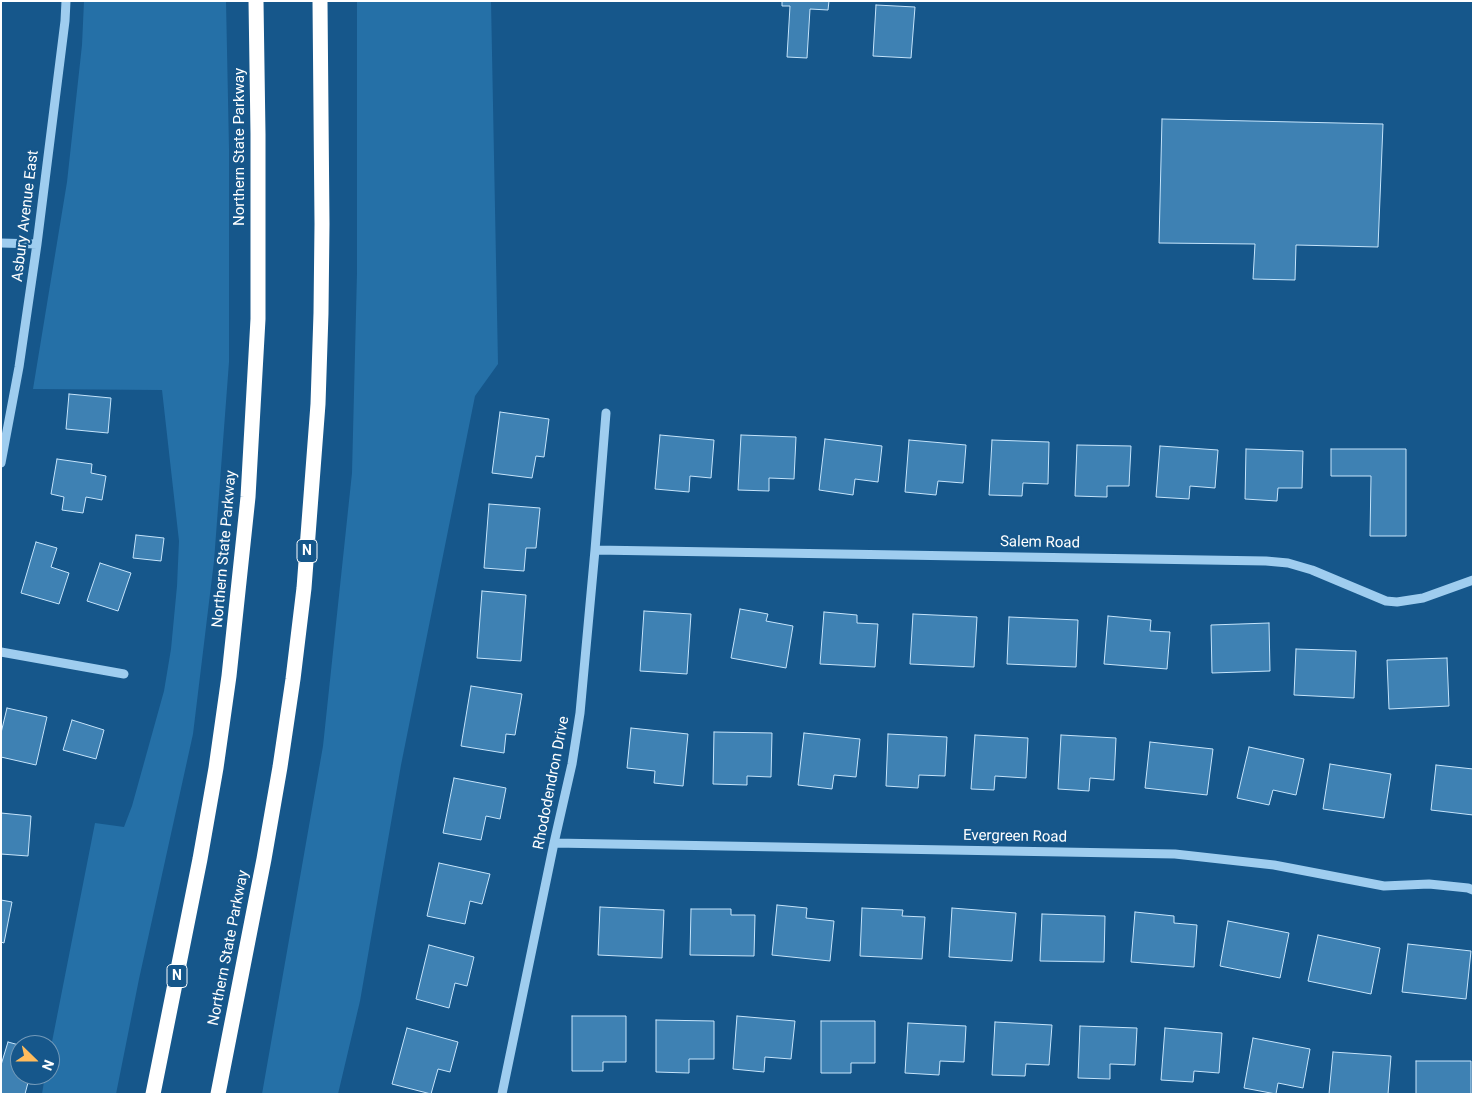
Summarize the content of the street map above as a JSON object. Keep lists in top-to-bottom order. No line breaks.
{"streets":{"highway":["Northern State Parkway","N"],"street":["Asbury Avenue East","Salem Road","Rhododendron Drive","Evergreen Road"]},"crossings":[["Salem Road","Rhododendron Drive"],["Rhododendron Drive","Evergreen Road"]],"north":"right"}
